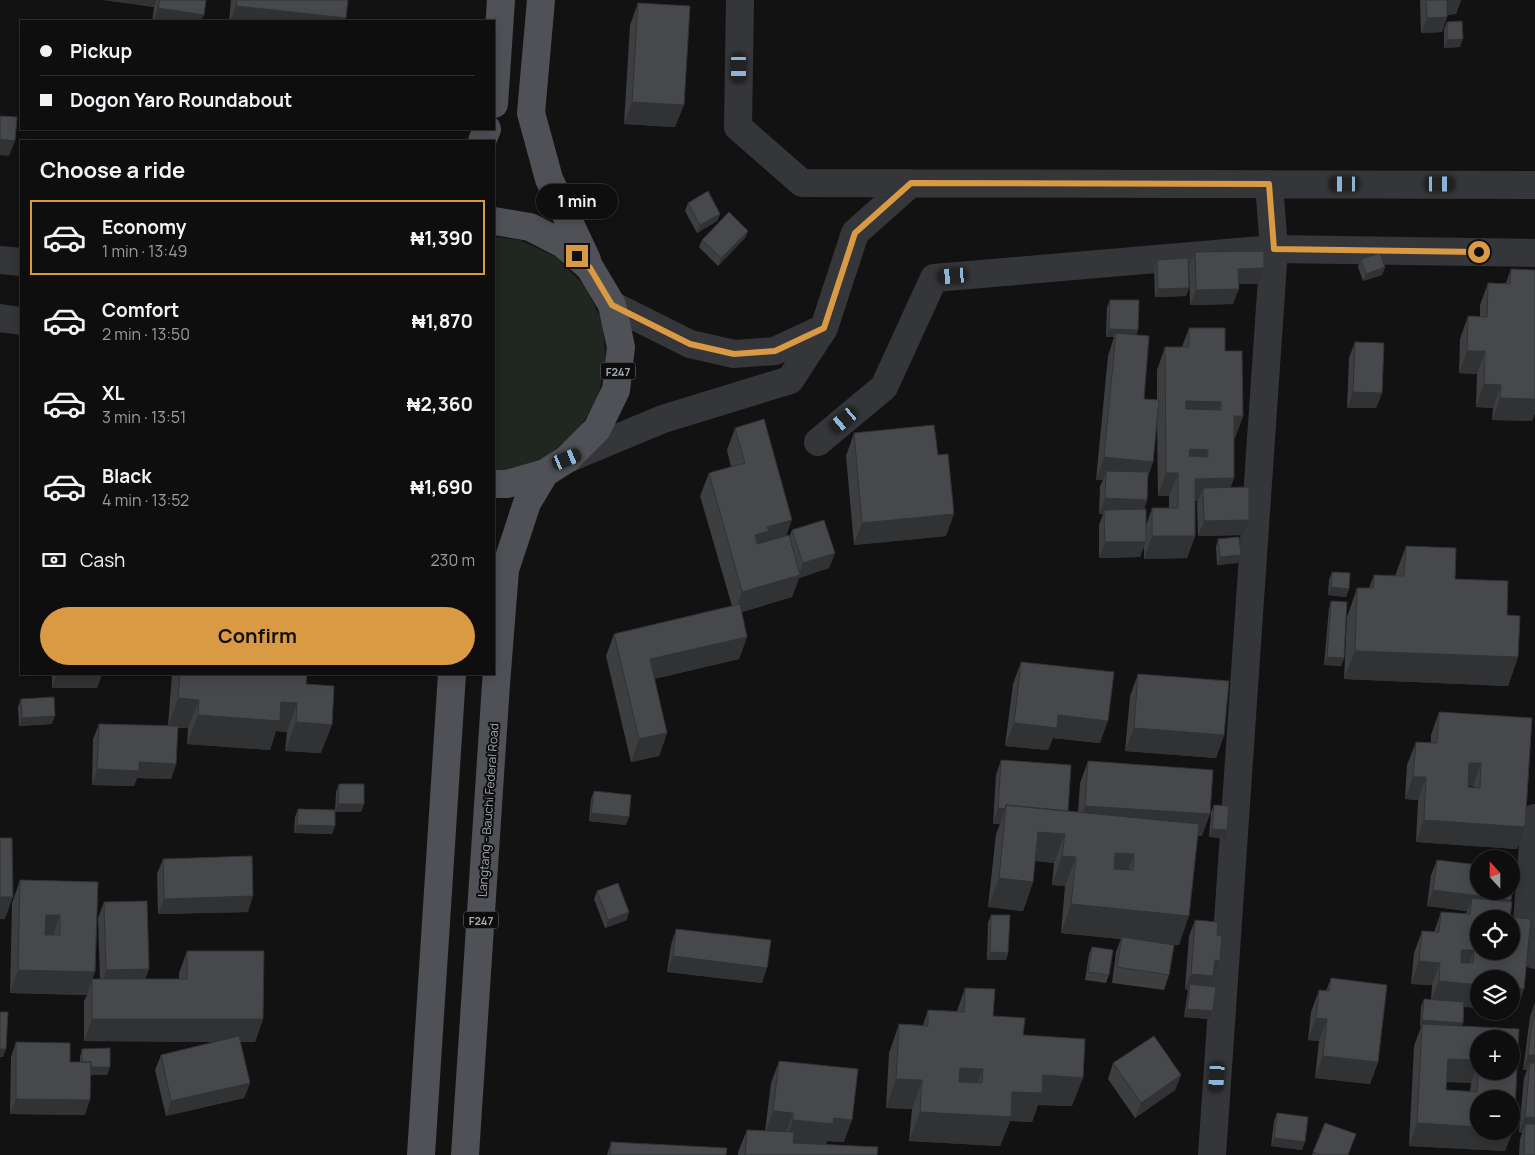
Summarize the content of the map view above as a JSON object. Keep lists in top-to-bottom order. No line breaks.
{"streets":{"main road":["F247","Langtang - Bauchi Federal Road"]},"crossings":[["F247","Langtang - Bauchi Federal Road"]],"north":"top","page":{"banner":["Pickup","Dogon Yaro Roundabout"],"heading":"Choose a ride","bubble":"1 min","list":[{"name":"Economy","note":"1 min · 13:49","value":"₦1,390"},{"name":"Comfort","note":"2 min · 13:50","value":"₦1,870"},{"name":"XL","note":"3 min · 13:51","value":"₦2,360"},{"name":"Black","note":"4 min · 13:52","value":"₦1,690"}],"pay":["Cash","230 m"],"buttons":"Confirm","map_buttons":["+","−"]}}
